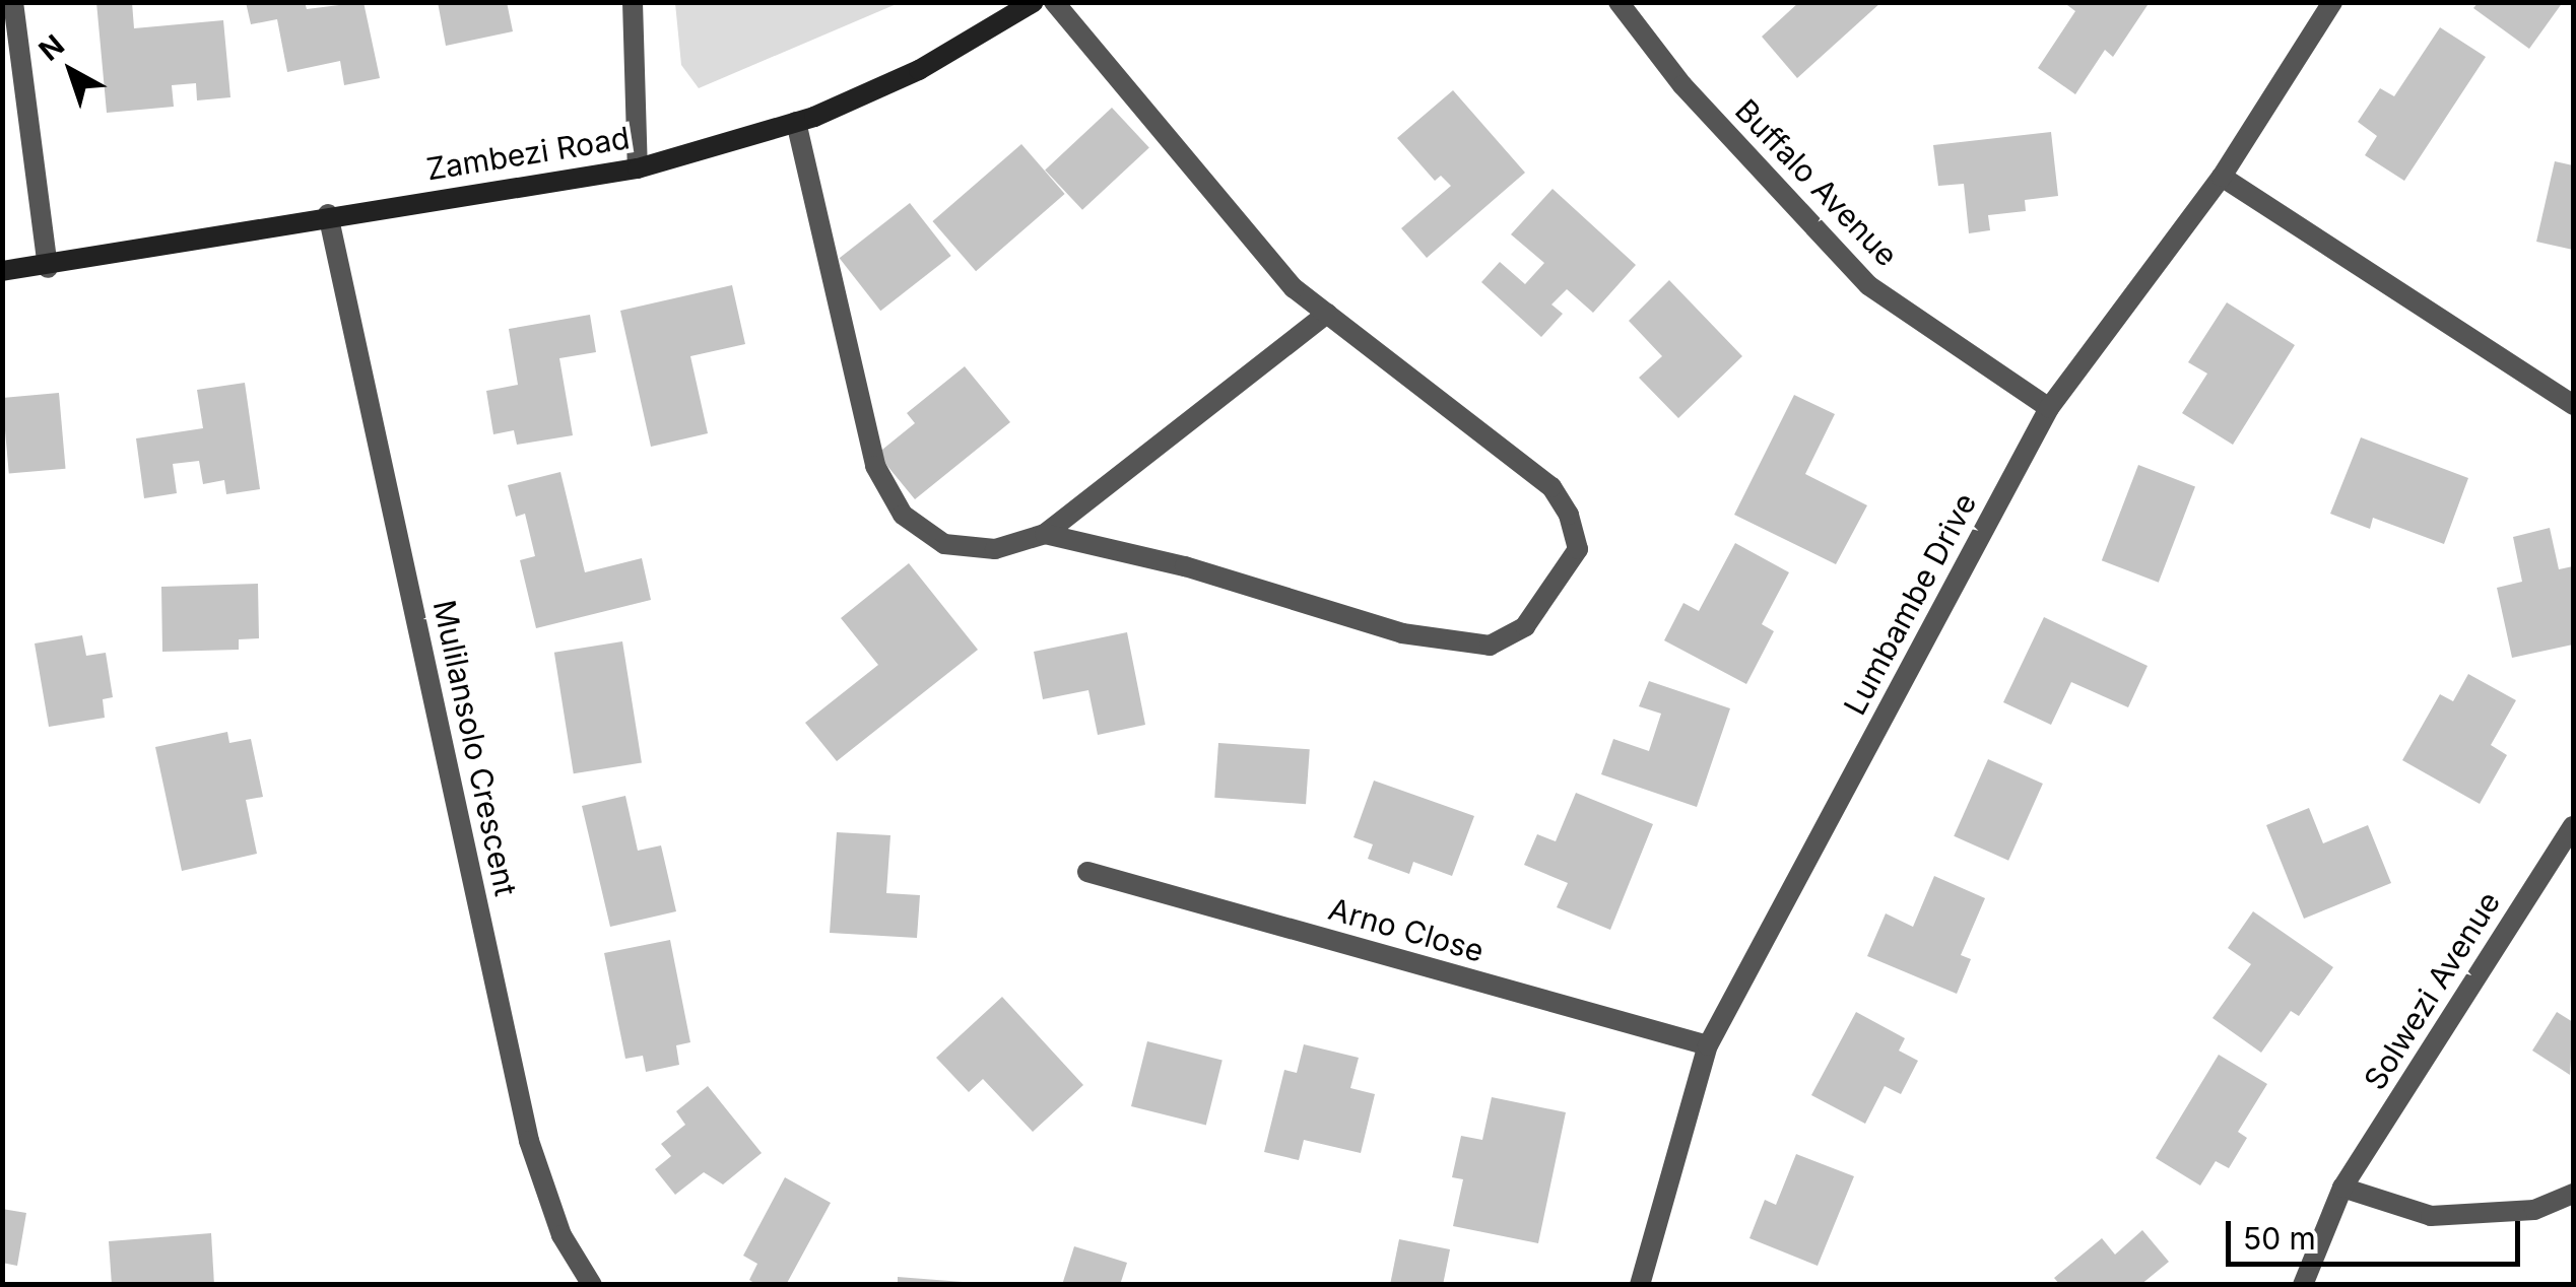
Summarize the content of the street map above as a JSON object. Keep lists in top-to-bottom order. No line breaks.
{"streets":{"main road":["Zambezi Road"],"street":["Buffalo Avenue","Lumbambe Drive","Mulilansolo Crescent","Arno Close","Solwezi Avenue"]},"crossings":[["Zambezi Road","Mulilansolo Crescent"],["Buffalo Avenue","Lumbambe Drive"],["Lumbambe Drive","Arno Close"]],"scale_bar":"50 m","north":"top left"}
